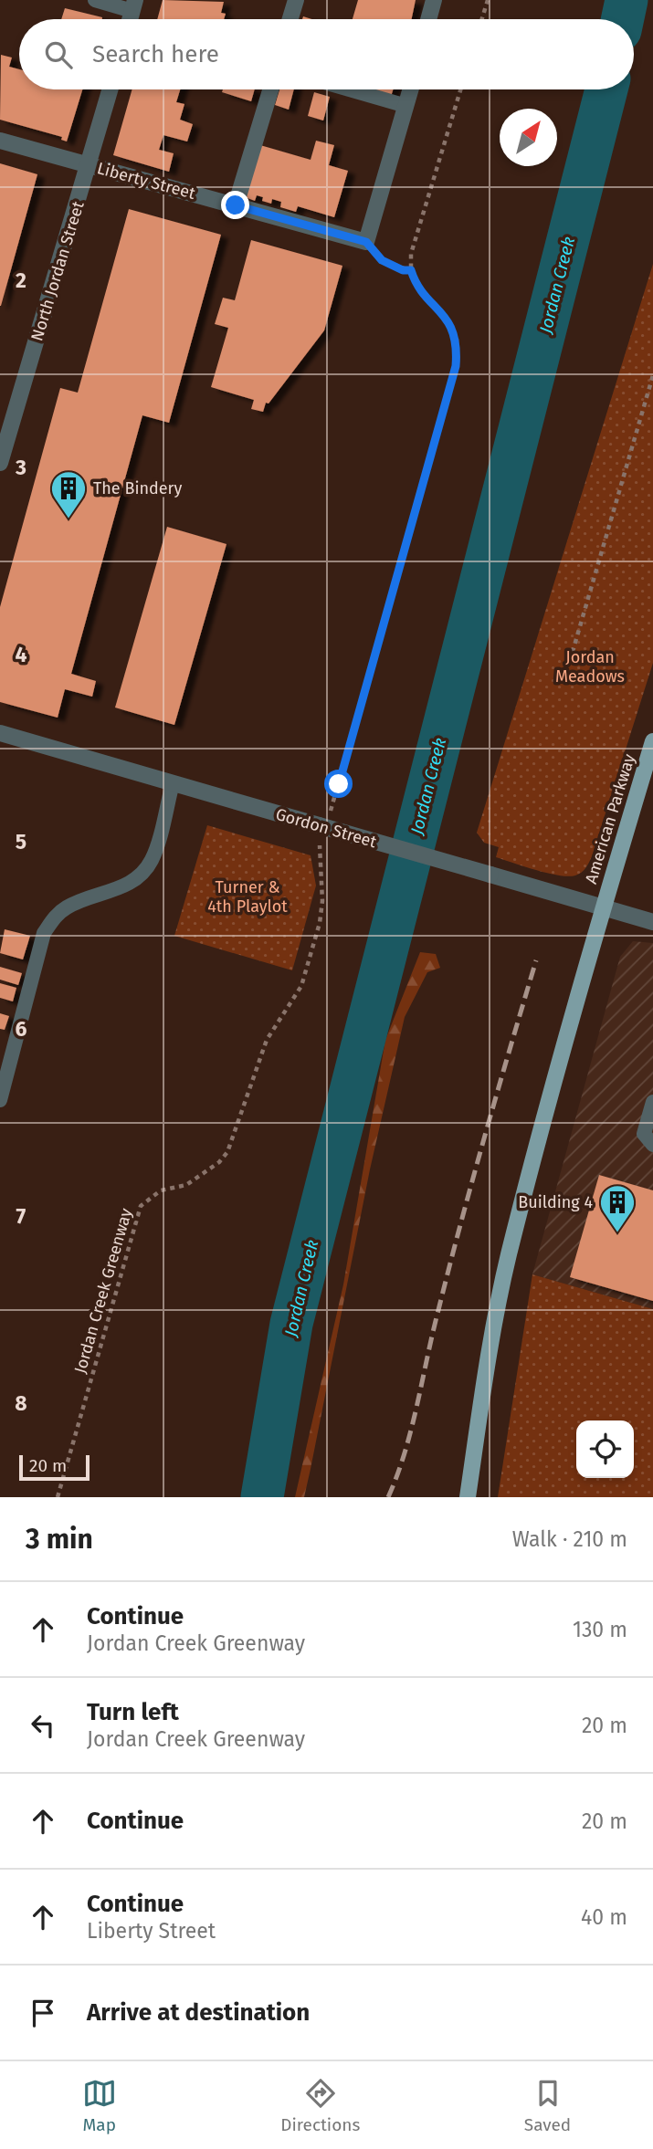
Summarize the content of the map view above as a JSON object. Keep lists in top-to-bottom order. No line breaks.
{"streets":{"main road":["American Parkway"],"street":["Liberty Street","North Jordan Street","Gordon Street"],"path":["Jordan Creek Greenway"]},"crossings":[["Liberty Street","North Jordan Street"],["American Parkway","Gordon Street"]],"water":["Jordan Creek"],"parks":["Jordan Meadows","Turner & 4th Playlot"],"places":{"building":["The Bindery","Building 4"]},"scale_bar":"20 m","north":"top right","page":{"search":"Search here","scale":"20 m","heading":["3 min","Walk · 210 m"],"list":[["Continue","Jordan Creek Greenway","130 m"],["Turn left","Jordan Creek Greenway","20 m"],["Continue","20 m"],["Continue","Liberty Street","40 m"],"Arrive at destination"],"nav":["Map","Directions","Saved"]},"grid":{"rows":["2","3","4","5","6","7","8"]}}
